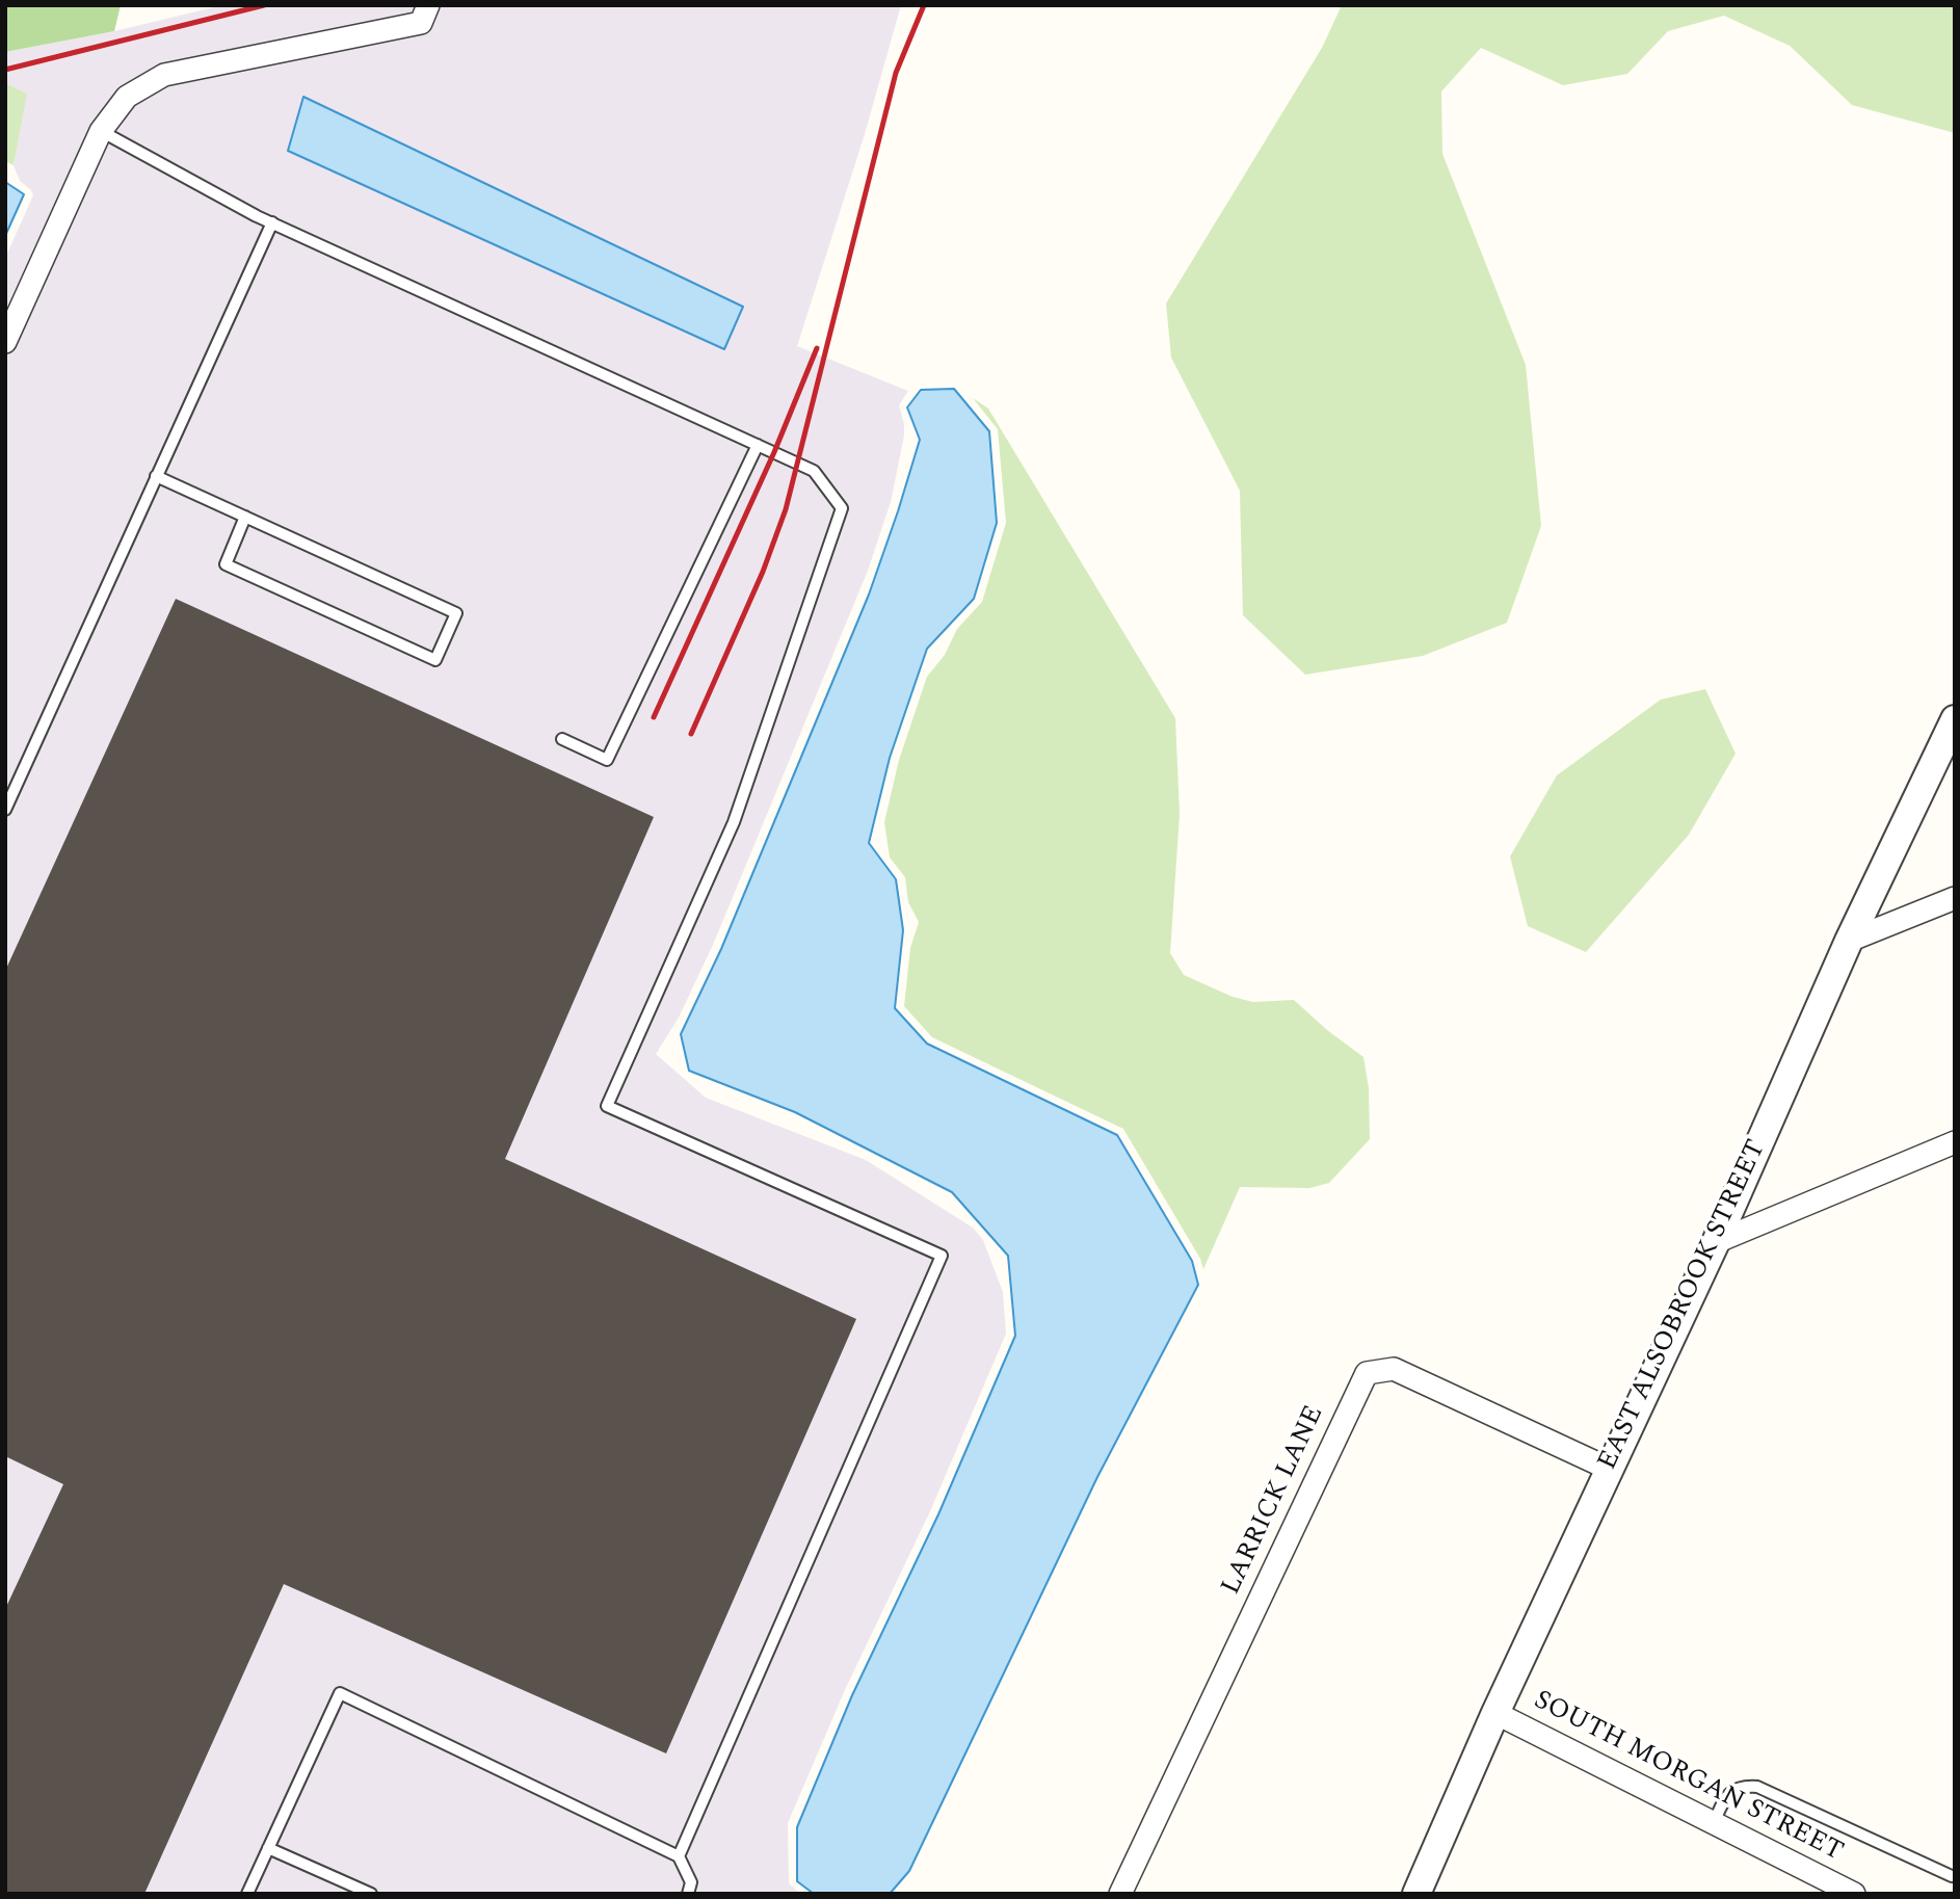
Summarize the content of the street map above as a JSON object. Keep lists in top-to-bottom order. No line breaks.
{"streets":{"street":["EAST ALSOBROOK STREET","LARRICK LANE","SOUTH MORGAN STREET"]},"crossings":[["EAST ALSOBROOK STREET","LARRICK LANE"],["EAST ALSOBROOK STREET","SOUTH MORGAN STREET"]]}
